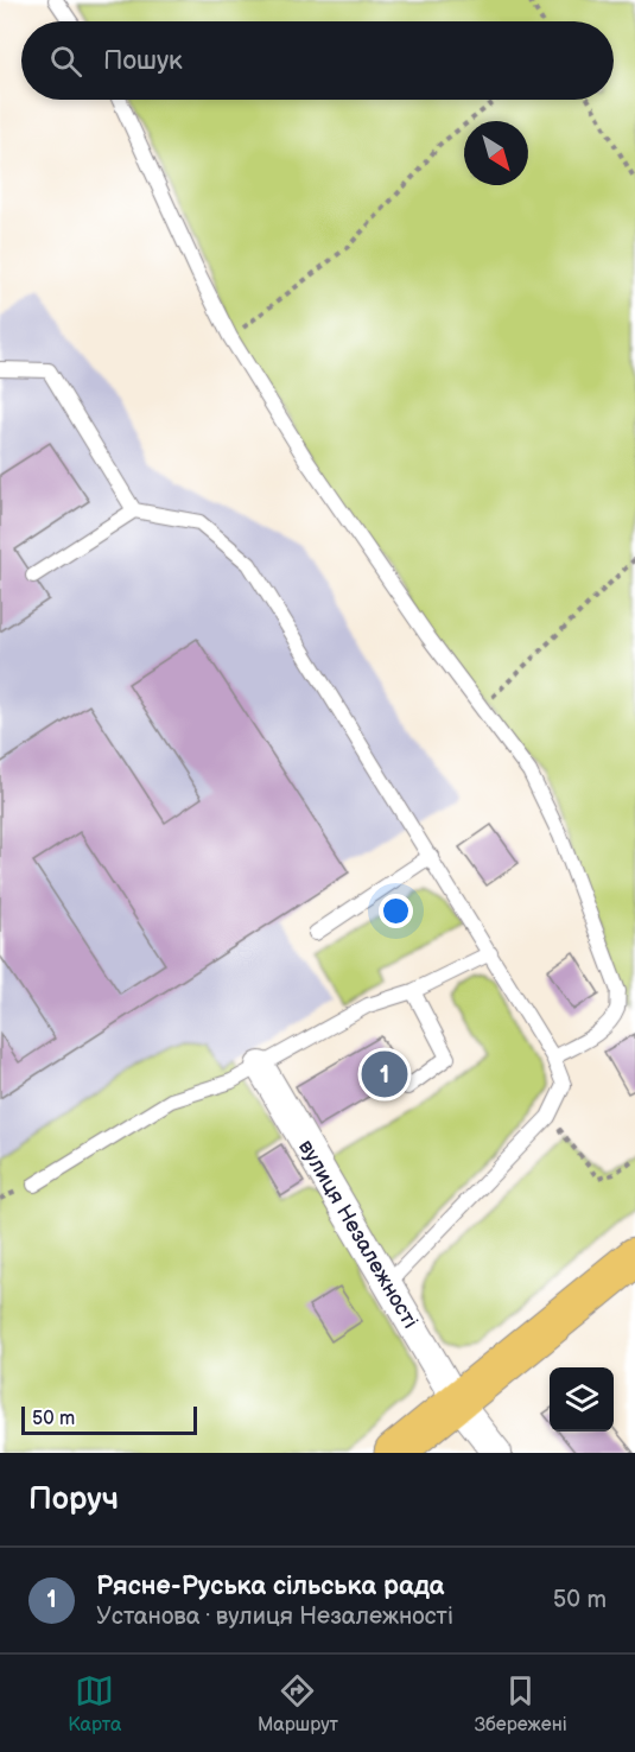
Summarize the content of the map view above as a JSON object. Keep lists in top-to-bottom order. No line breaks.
{"streets":{"street":["вулиця Незалежності"]},"scale_bar":"50 m","north":"bottom right","page":{"search":"Пошук","pins":"1","scale":"50 m","heading":"Поруч","list":[{"mark":"1","name":"Рясне-Руська сільська рада","note":"Установа · вулиця Незалежності","value":"50 m"}],"nav":["Карта","Маршрут","Збережені"]}}
